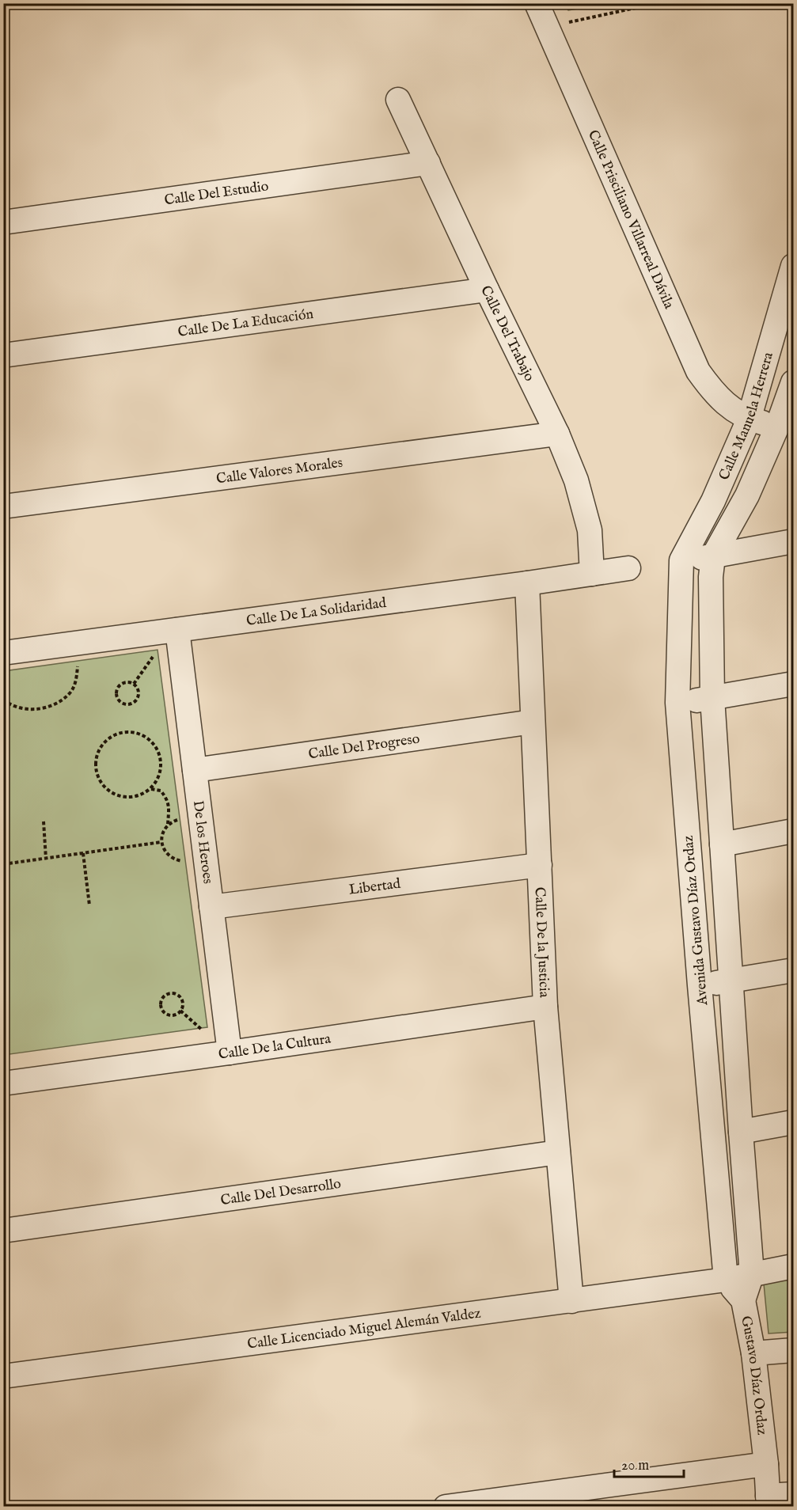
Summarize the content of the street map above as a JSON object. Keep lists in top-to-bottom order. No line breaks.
{"streets":{"street":["Calle Del Estudio","Calle Prisciliano Villarreal Dávila","Calle De La Educación","Calle Del Trabajo","Calle Manuela Herrera","Calle Valores Morales","Calle De La Solidaridad","Calle Del Progreso","De los Heroes","Libertad","Avenida Gustavo Díaz Ordaz","Calle De la Justicia","Calle De la Cultura","Calle Del Desarrollo","Calle Licenciado Miguel Alemán Valdez","Gustavo Díaz Ordaz"]},"crossings":[["Calle Del Estudio","Calle Del Trabajo"],["Calle Prisciliano Villarreal Dávila","Calle Manuela Herrera"],["Calle De La Educación","Calle Del Trabajo"],["Calle Del Trabajo","Calle Valores Morales"],["Calle Del Trabajo","Calle De La Solidaridad"],["Calle Manuela Herrera","Avenida Gustavo Díaz Ordaz"],["Calle De La Solidaridad","De los Heroes"],["Calle De La Solidaridad","Calle De la Justicia"],["Calle Del Progreso","De los Heroes"],["Calle Del Progreso","Calle De la Justicia"],["De los Heroes","Libertad"],["De los Heroes","Calle De la Cultura"],["Libertad","Calle De la Justicia"],["Avenida Gustavo Díaz Ordaz","Calle Licenciado Miguel Alemán Valdez"],["Avenida Gustavo Díaz Ordaz","Gustavo Díaz Ordaz"],["Calle De la Justicia","Calle De la Cultura"],["Calle De la Justicia","Calle Del Desarrollo"],["Calle De la Justicia","Calle Licenciado Miguel Alemán Valdez"],["Calle Licenciado Miguel Alemán Valdez","Gustavo Díaz Ordaz"]],"scale_bar":"20 m"}
